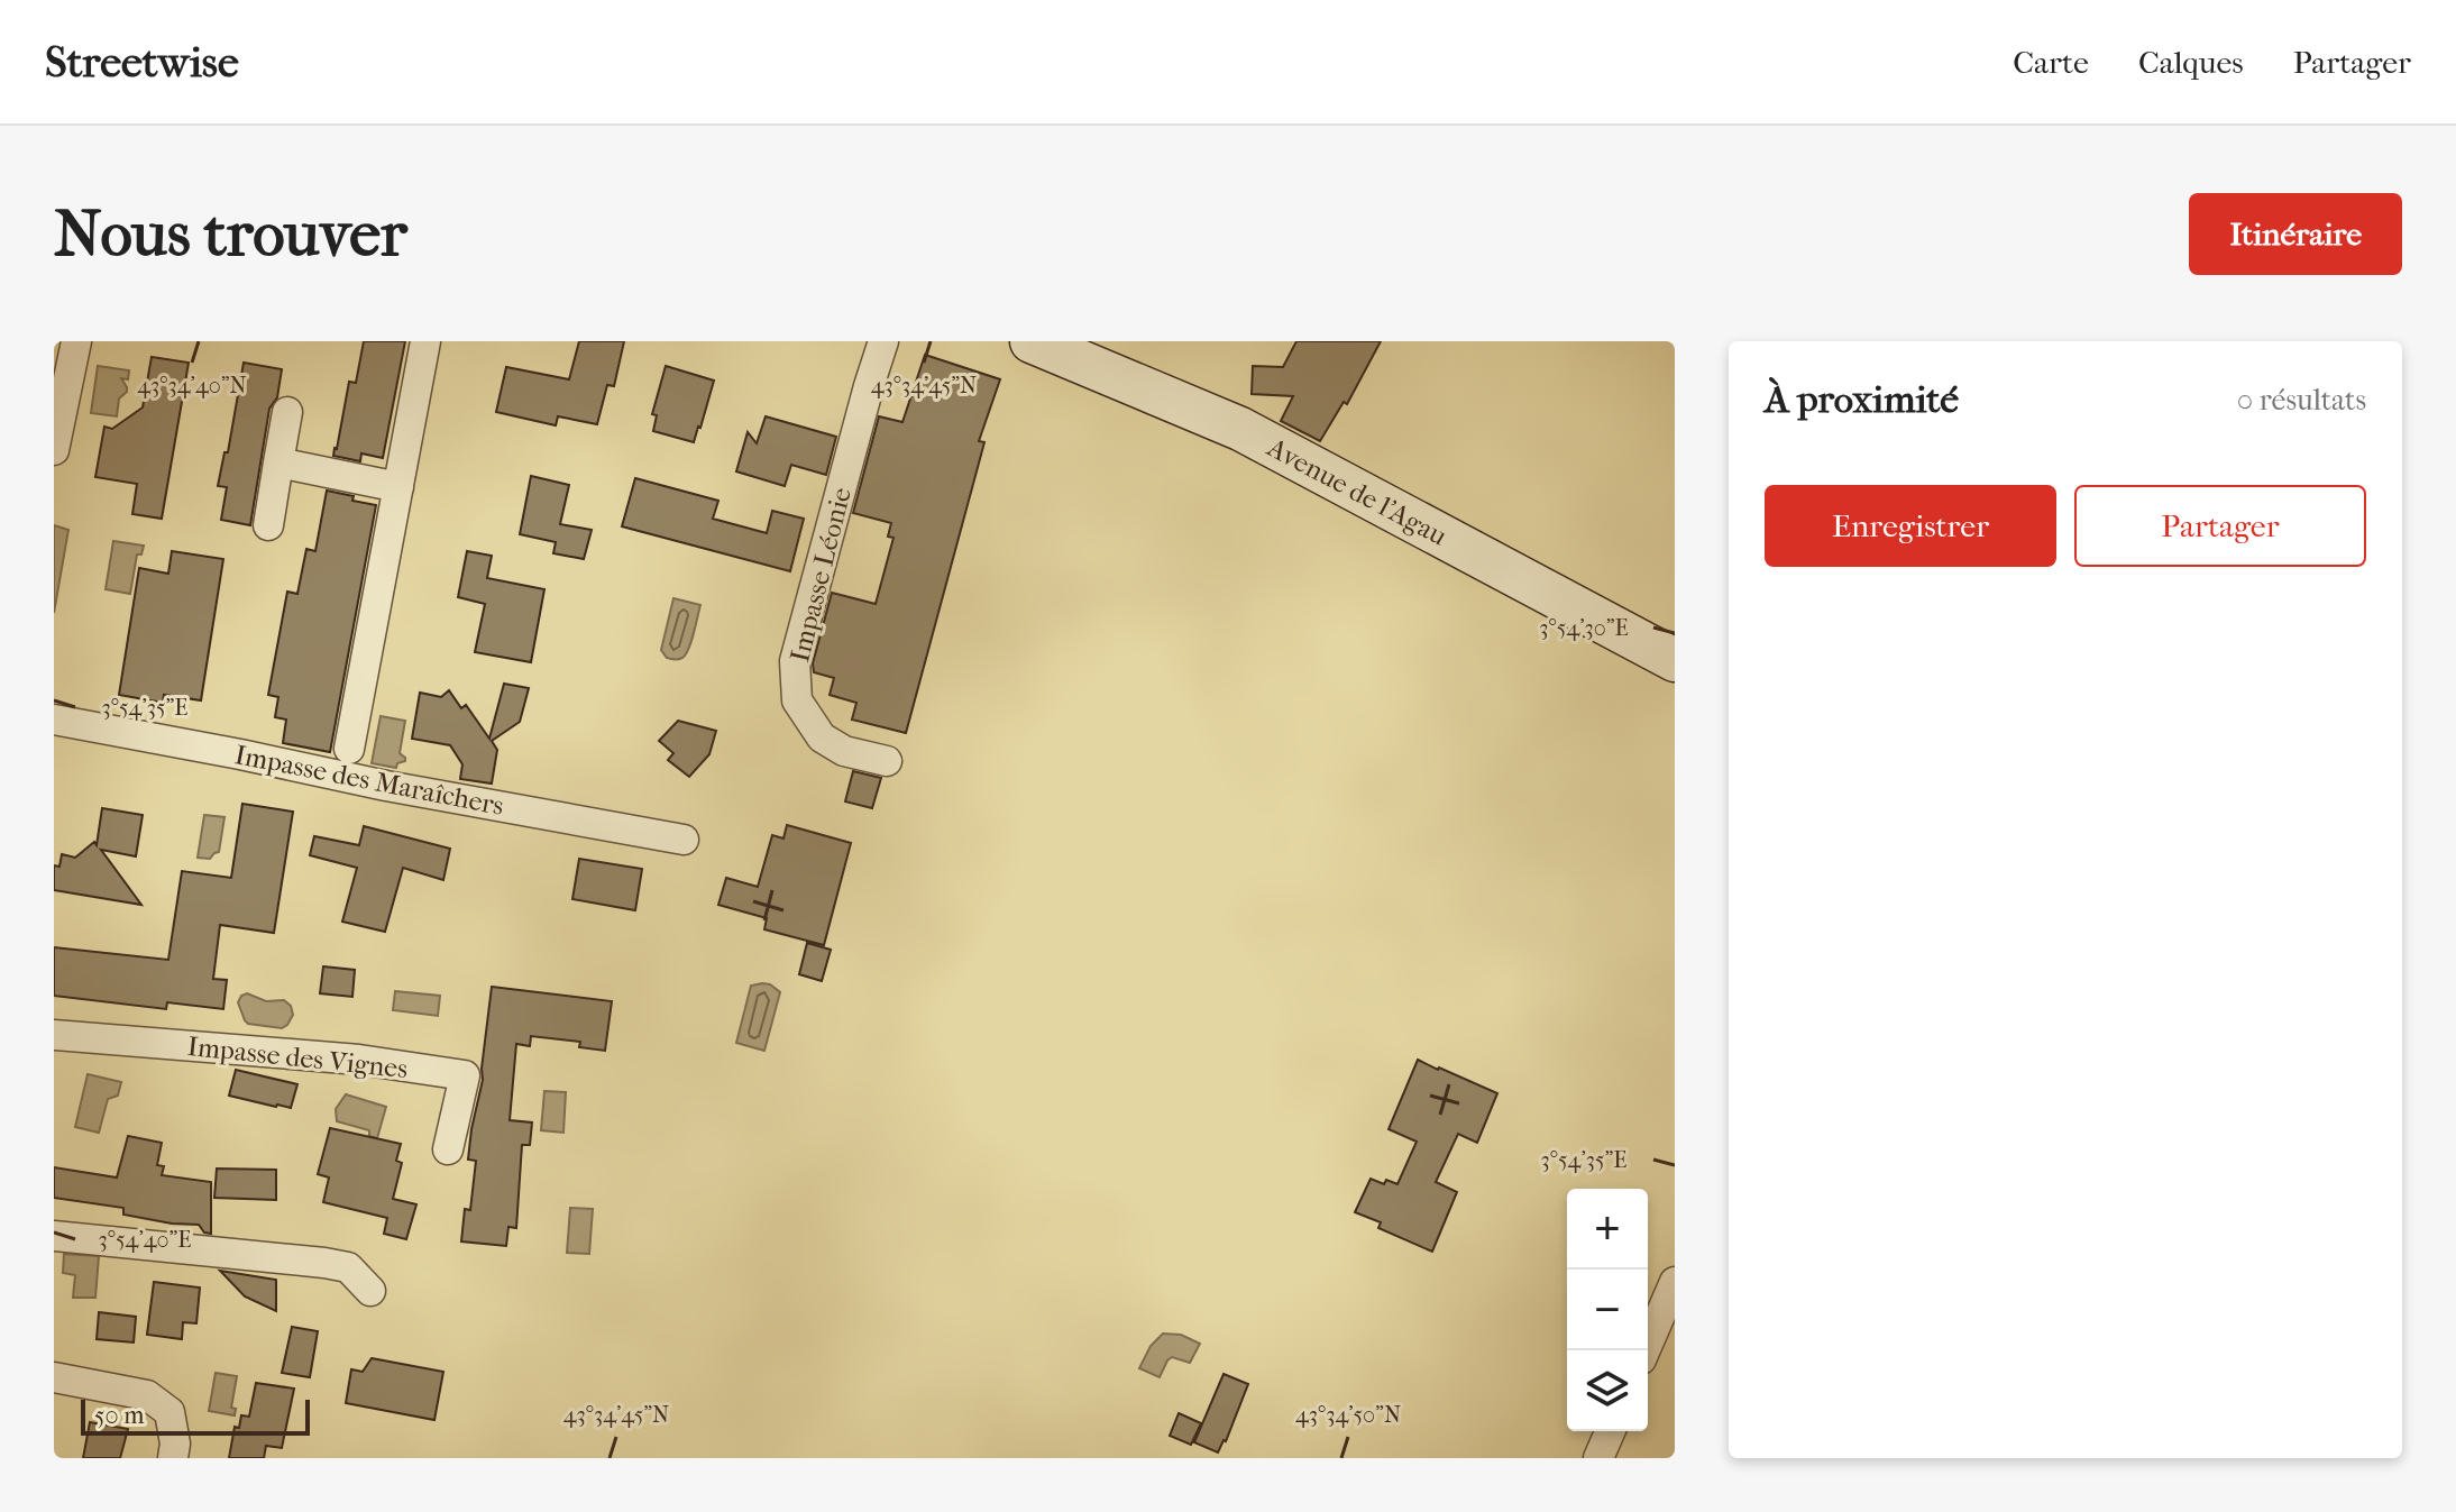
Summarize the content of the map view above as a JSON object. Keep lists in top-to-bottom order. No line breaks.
{"streets":{"street":["Avenue de l'Agau","Impasse Léonie","Impasse des Maraîchers","Impasse des Vignes"]},"scale_bar":"50 m","page":{"header":"Streetwise","nav":["Carte","Calques","Partager"],"buttons":["Itinéraire",["Enregistrer","Partager"]],"title":"Nous trouver","heading":["À proximité","0 résultats"],"map_buttons":["+","−"],"scale":"50 m"},"coordinates":["43°34'40\"N","43°34'45\"N","3°54'30\"E","3°54'35\"E","3°54'40\"E","43°34'50\"N"]}
